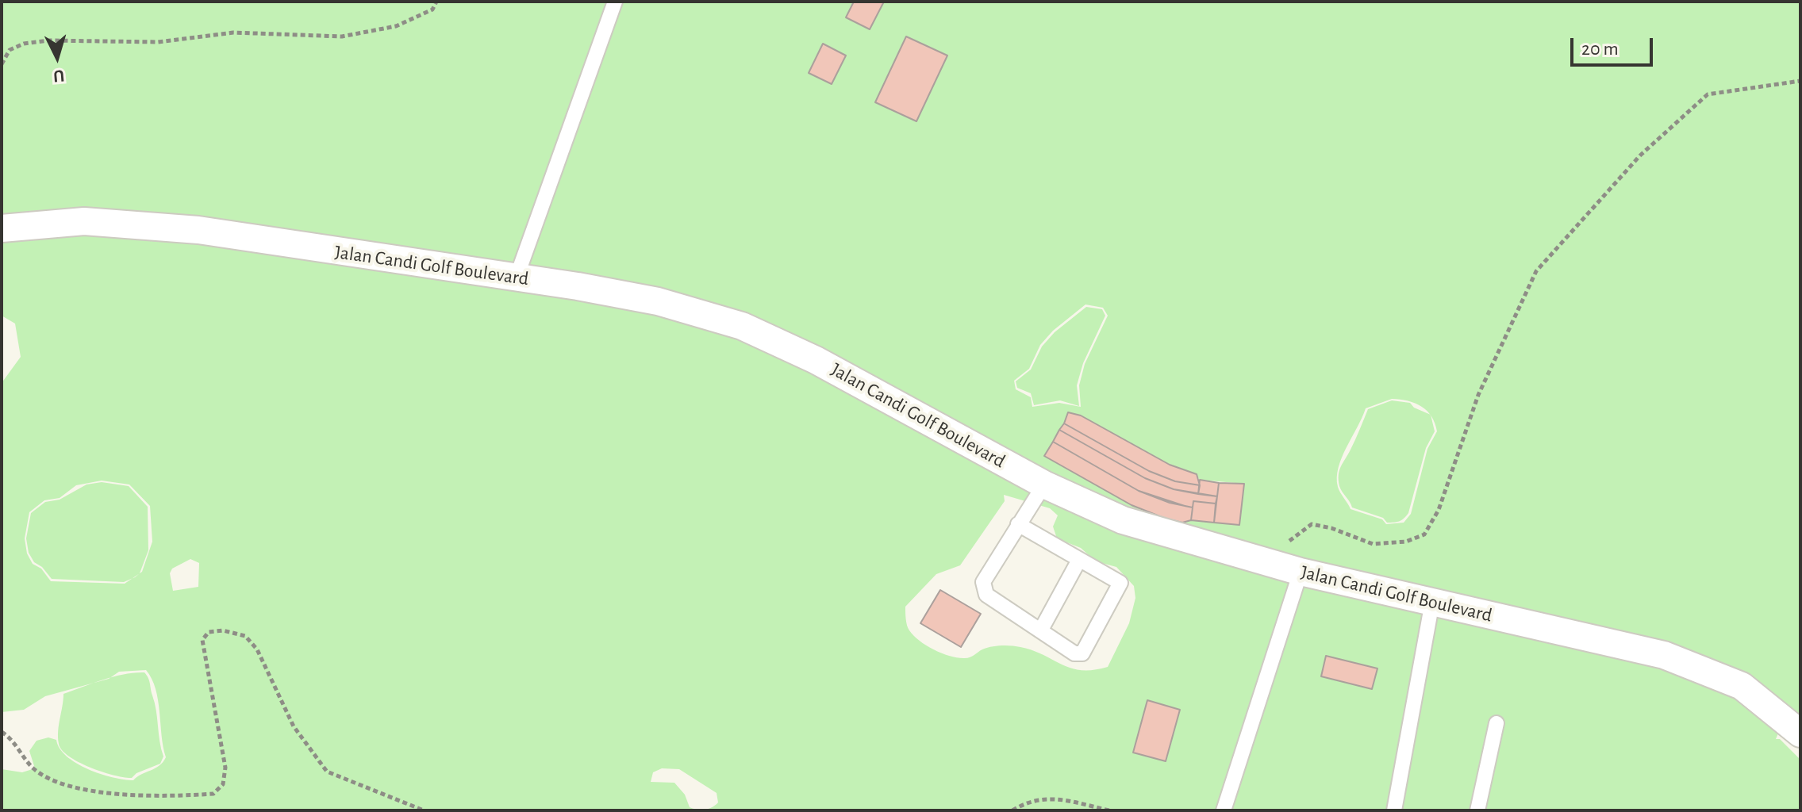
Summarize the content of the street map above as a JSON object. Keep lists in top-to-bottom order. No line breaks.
{"streets":{"street":["Jalan Candi Golf Boulevard"]},"scale_bar":"20 m","north":"bottom"}
